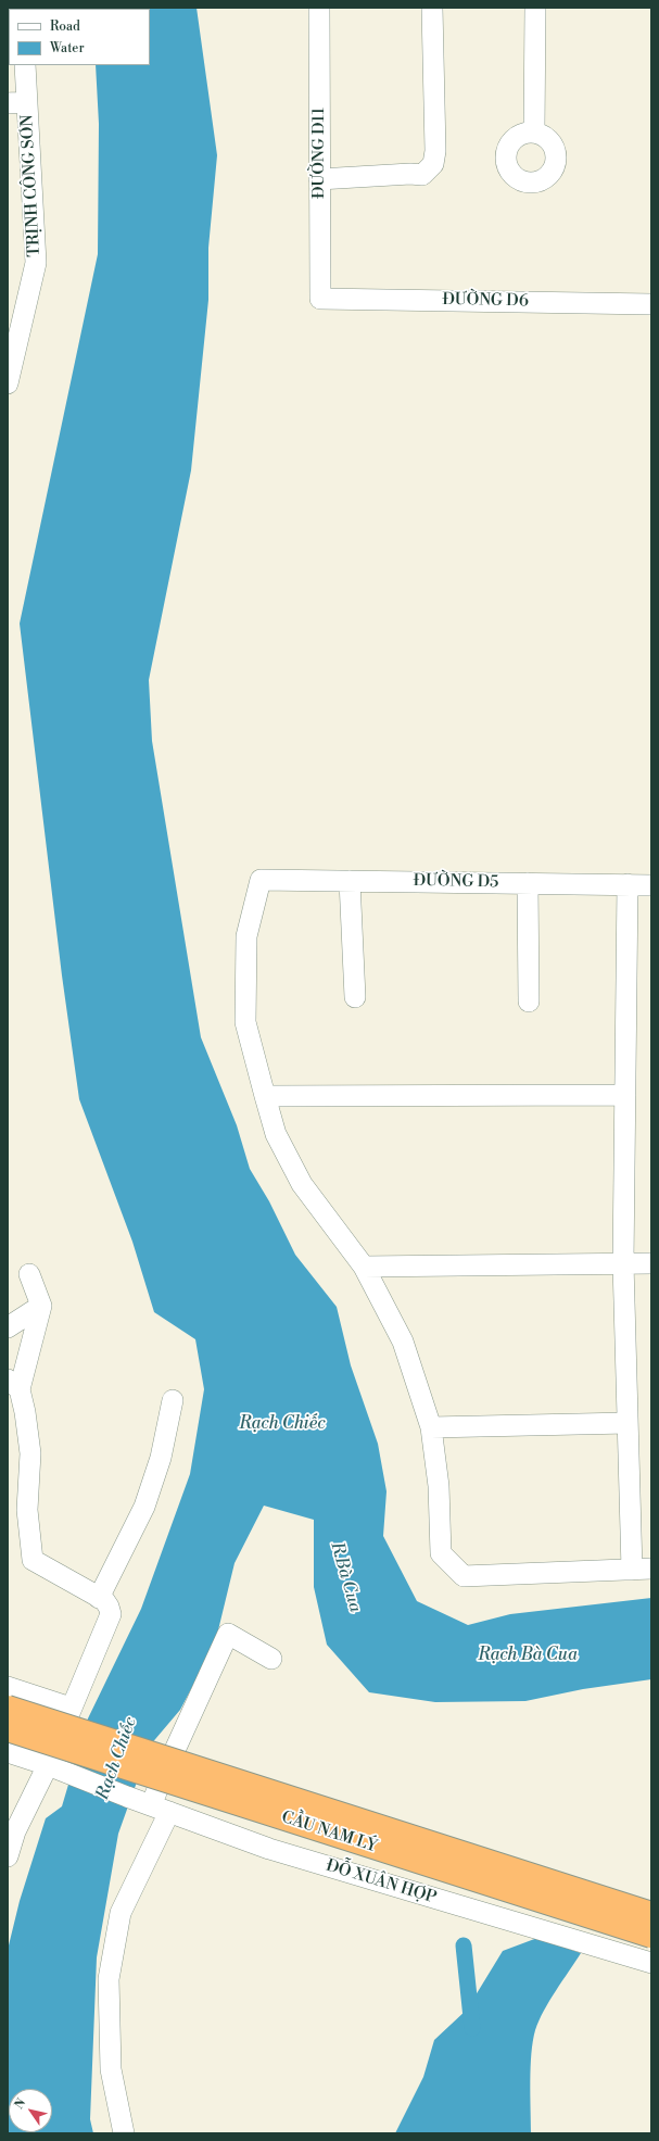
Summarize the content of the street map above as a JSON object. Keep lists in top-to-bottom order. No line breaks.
{"streets":{"main road":["CẦU NAM LÝ"],"street":["ĐƯỜNG D11","TRỊNH CÔNG SƠN","ĐƯỜNG D6","ĐƯỜNG D5","ĐỖ XUÂN HỢP"]},"crossings":[["ĐƯỜNG D11","ĐƯỜNG D6"]],"water":["Rạch Chiếc","R.Bà Cua","Rạch Bà Cua"],"legend":["Road","Water"],"north":"top left"}
